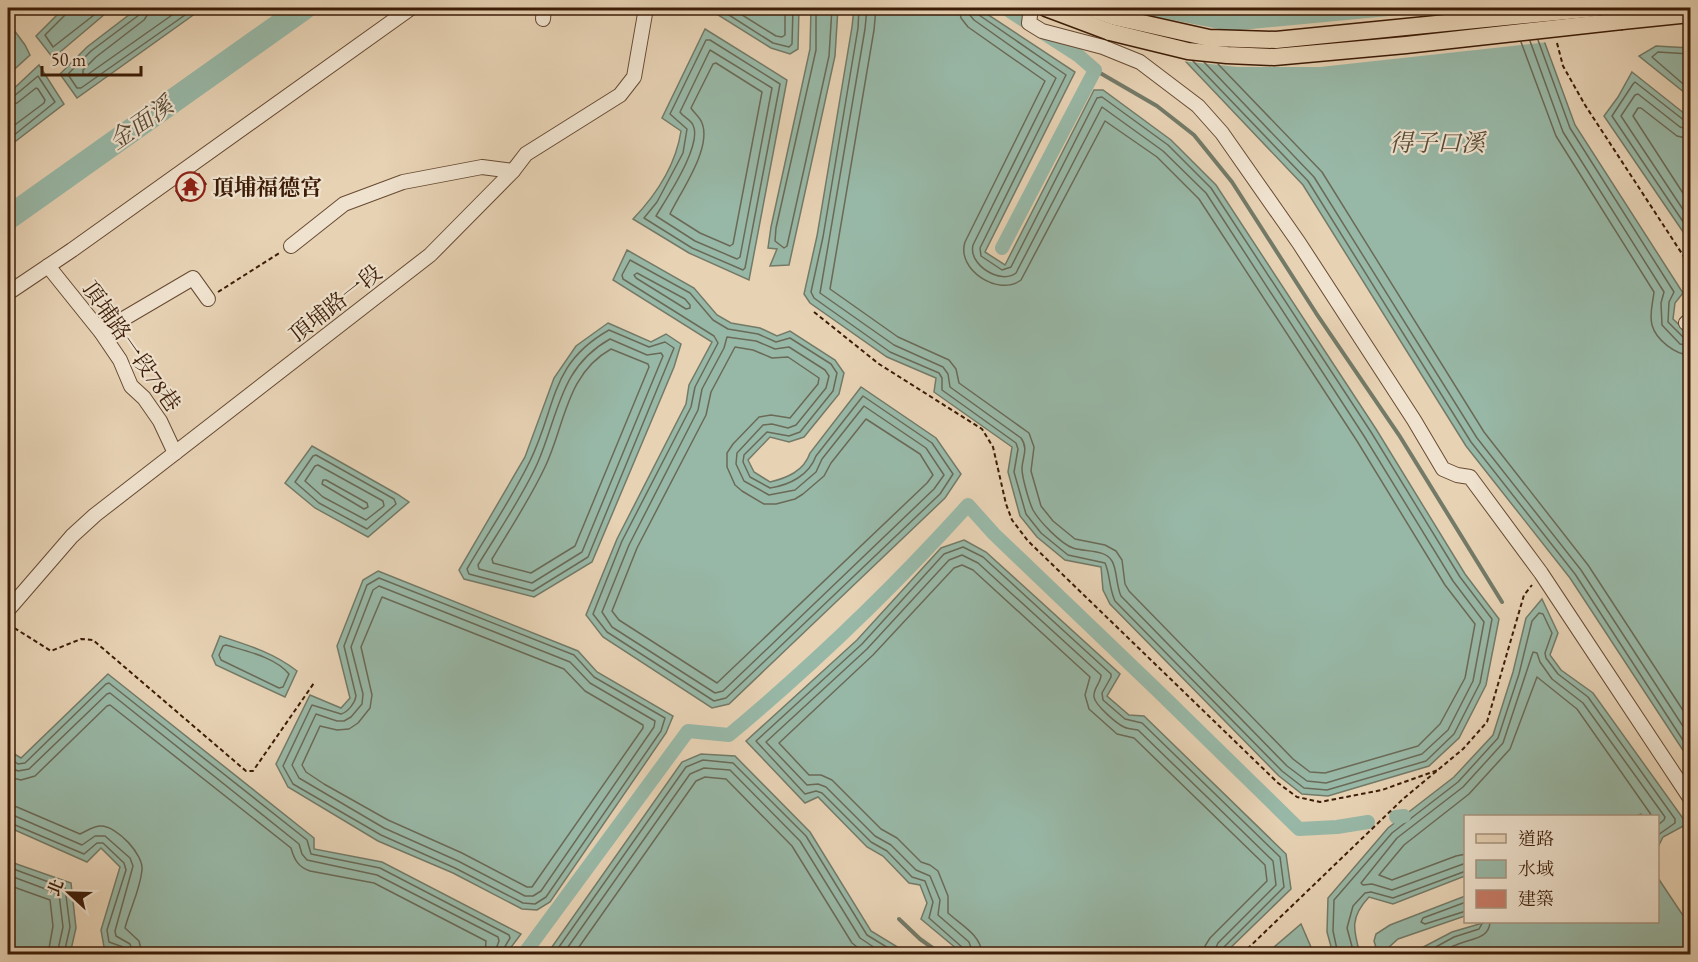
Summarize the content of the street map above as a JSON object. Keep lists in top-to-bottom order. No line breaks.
{"streets":{"street":["頂埔路一段","頂埔路一段78巷"]},"crossings":[["頂埔路一段","頂埔路一段78巷"]],"water":["金面溪","得子口溪"],"places":{"temple":["頂埔福德宮"]},"legend":["道路","水域","建築"],"scale_bar":"50 m","north":"left"}
